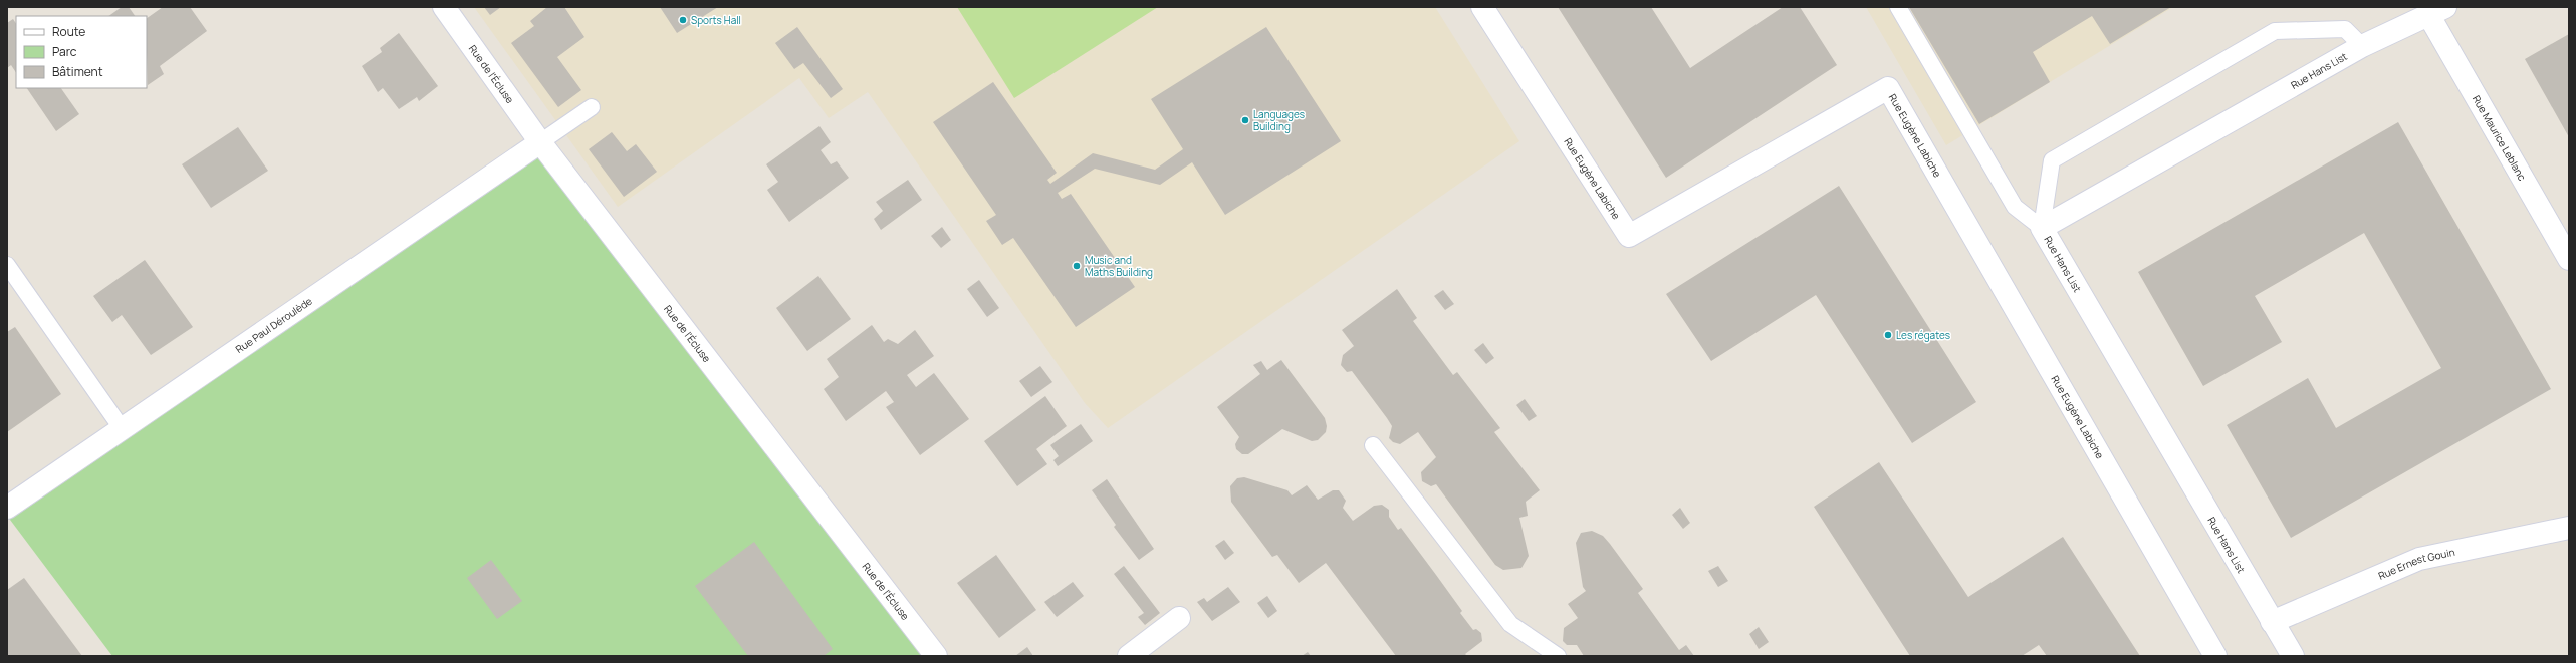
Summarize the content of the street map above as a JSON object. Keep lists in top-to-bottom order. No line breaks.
{"streets":{"street":["Rue Hans List","Rue de l'Écluse","Rue Eugène Labiche","Rue Maurice Leblanc","Rue Paul Déroulède","Rue Ernest Gouin"]},"crossings":[["Rue Hans List","Rue Maurice Leblanc"],["Rue Hans List","Rue Ernest Gouin"],["Rue de l'Écluse","Rue Paul Déroulède"]],"places":["Sports Hall","Languages Building","Music and Maths Building","Les régates"],"legend":["Route","Parc","Bâtiment"]}
